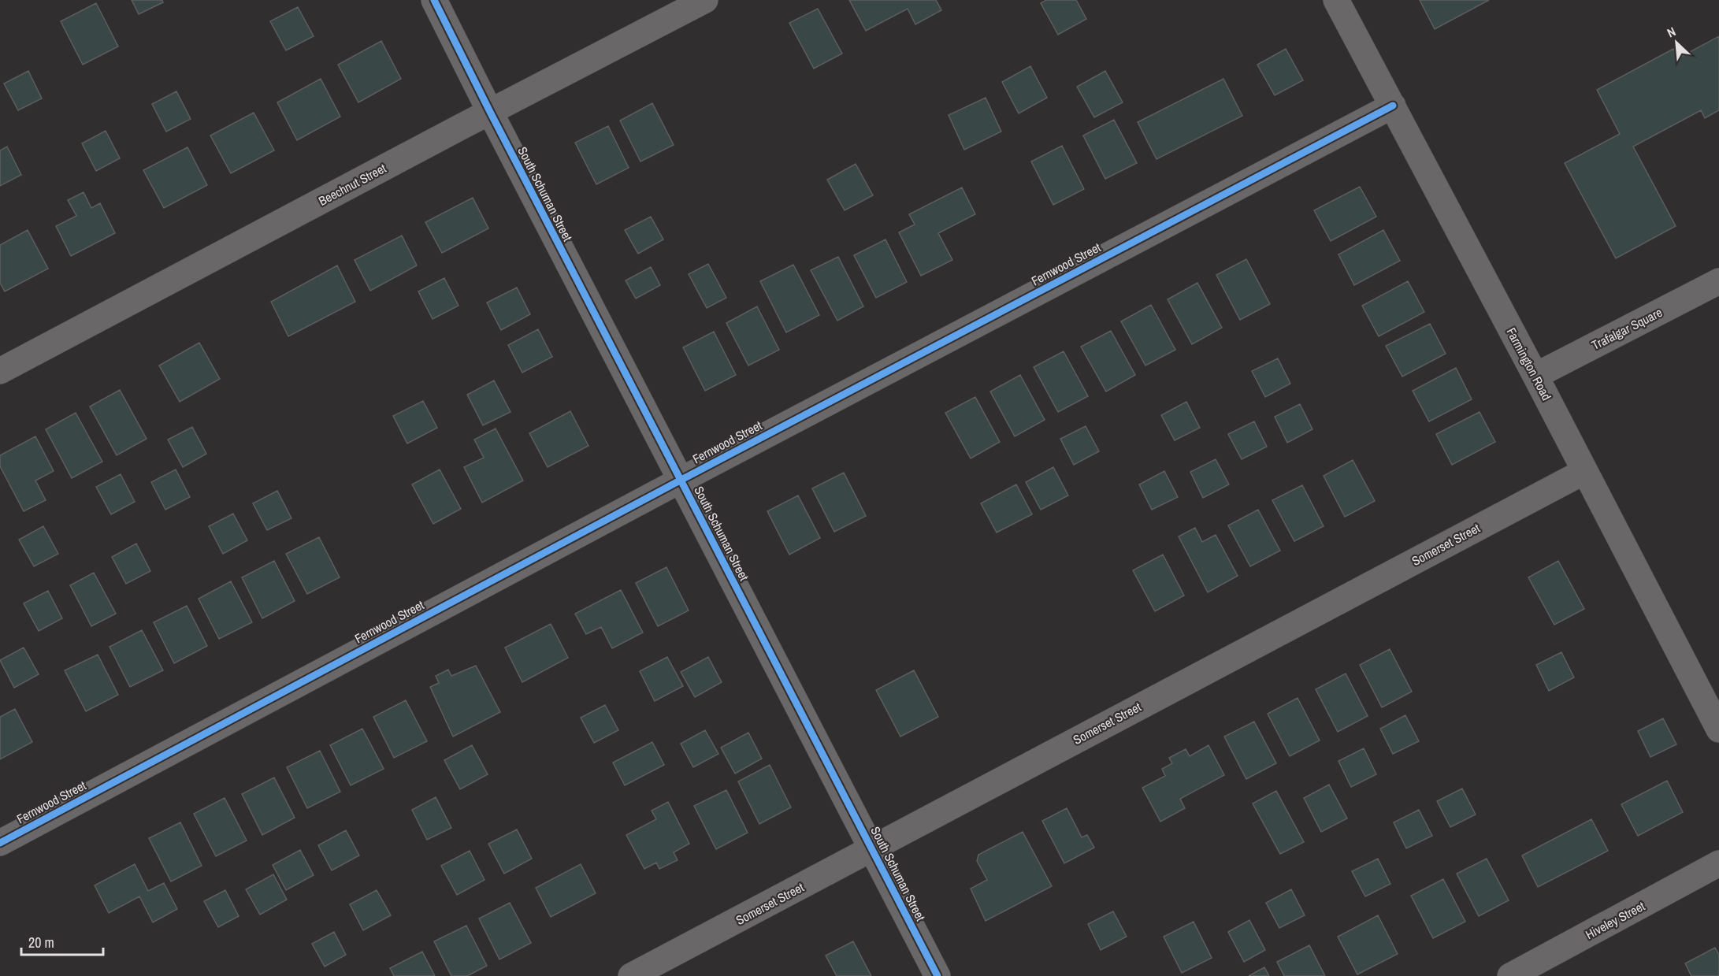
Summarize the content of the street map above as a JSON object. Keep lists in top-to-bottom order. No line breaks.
{"streets":{"street":["Beechnut Street","South Schuman Street","Fernwood Street","Trafalgar Square","Farmington Road","Somerset Street","Hiveley Street"]},"crossings":[["Beechnut Street","South Schuman Street"],["South Schuman Street","Fernwood Street"],["South Schuman Street","Somerset Street"],["Fernwood Street","Farmington Road"],["Trafalgar Square","Farmington Road"],["Farmington Road","Somerset Street"]],"scale_bar":"20 m","north":"top left"}
